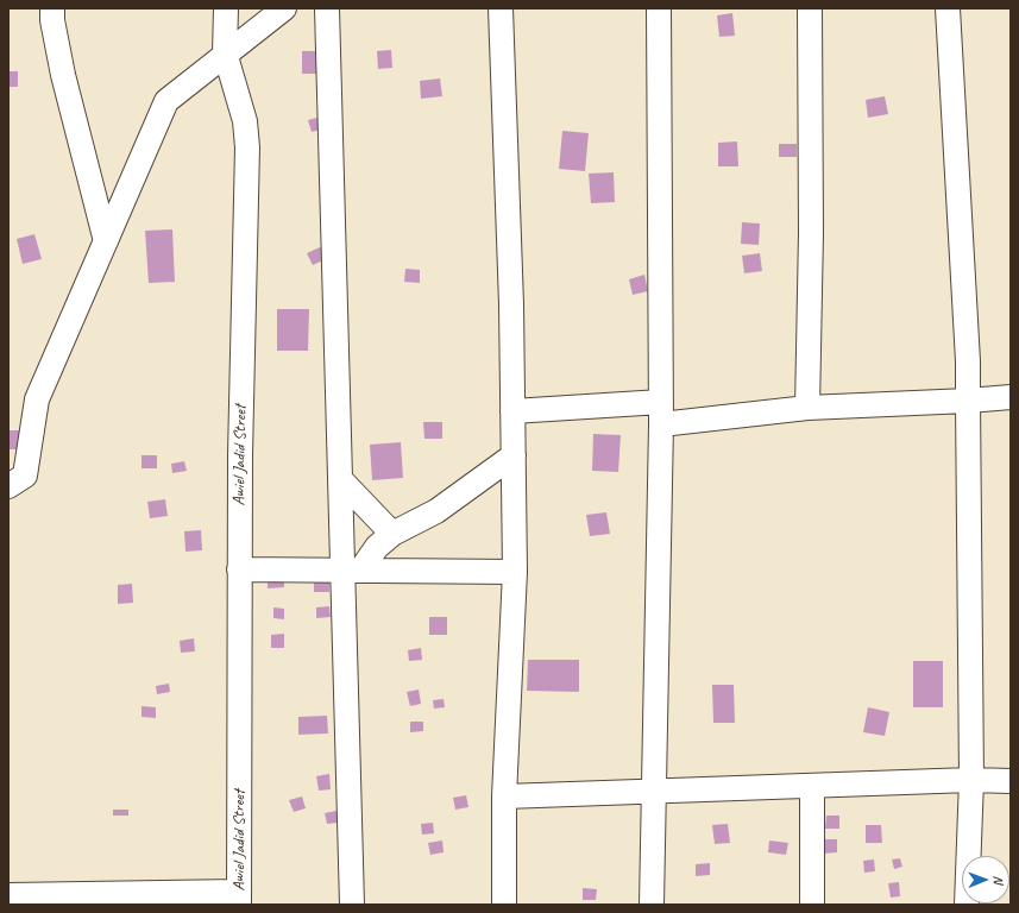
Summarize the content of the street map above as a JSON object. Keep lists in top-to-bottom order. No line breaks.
{"streets":{"street":["Awiel Jadid Street"]},"north":"right"}
